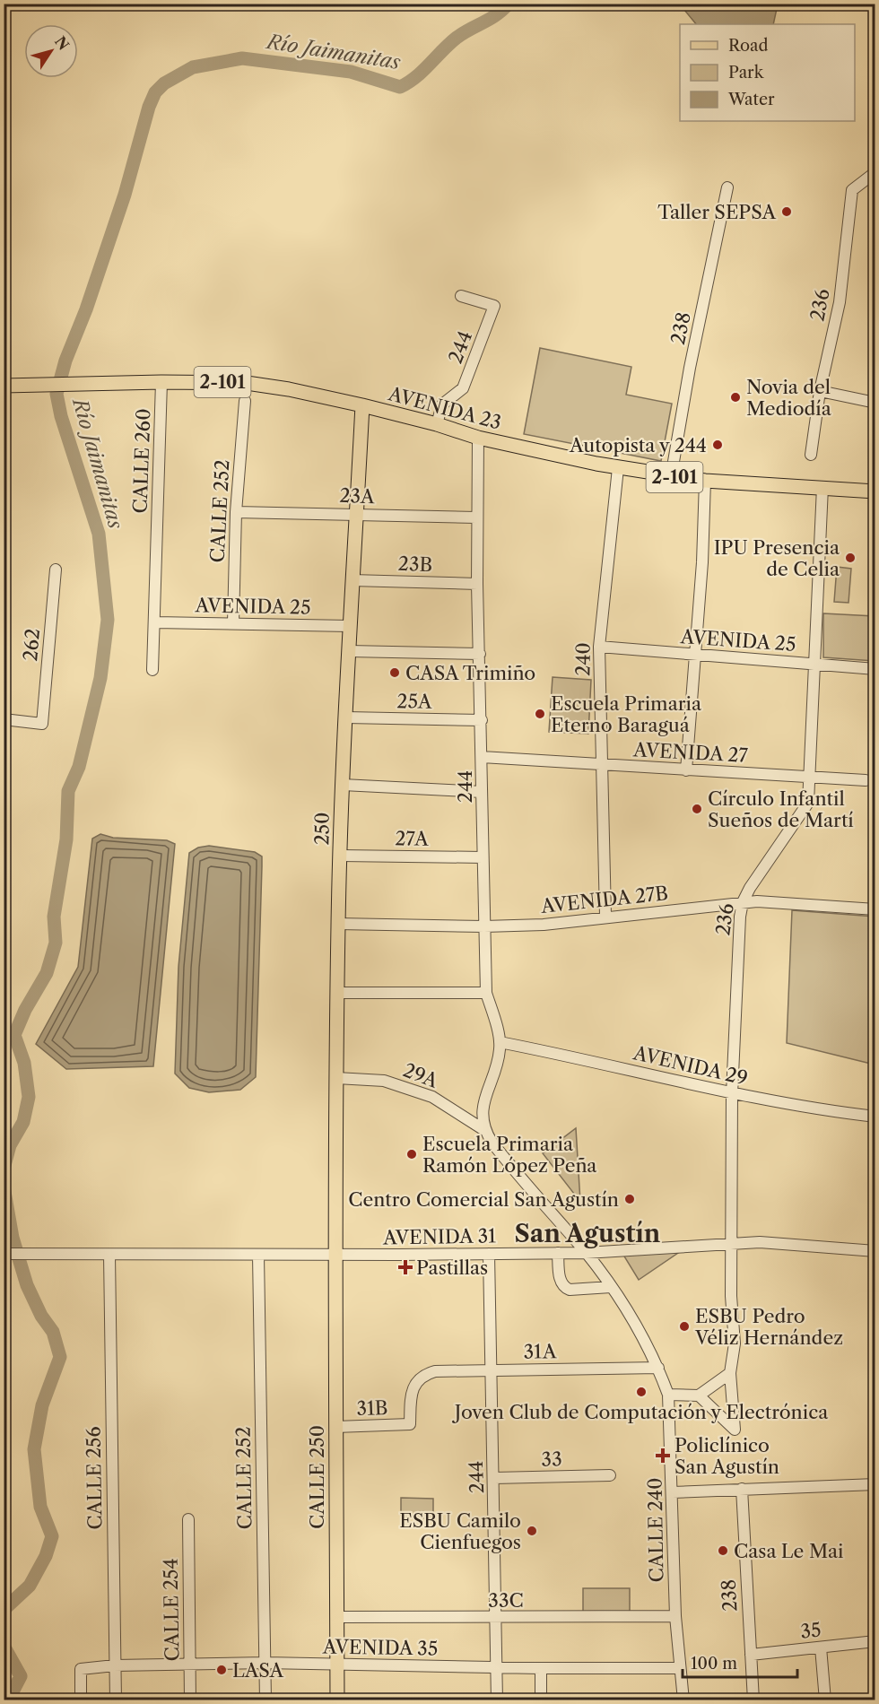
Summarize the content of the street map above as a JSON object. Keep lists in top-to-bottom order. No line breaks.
{"streets":{"main road":["2-101","AVENIDA 23","250","CALLE 250"],"street":["236","238","244","CALLE 260","23A","CALLE 252","23B","AVENIDA 25","262","240","25A","AVENIDA 27","27A","AVENIDA 27B","AVENIDA 29","29A","AVENIDA 31","31A","31B","33","CALLE 256","CALLE 240","33C","CALLE 254","35","AVENIDA 35"]},"crossings":[["236","AVENIDA 23"],["236","AVENIDA 25"],["236","AVENIDA 27"],["236","AVENIDA 27B"],["236","AVENIDA 29"],["236","AVENIDA 31"],["238","AVENIDA 23"],["238","35"],["244","AVENIDA 23"],["244","23A"],["244","23B"],["244","25A"],["244","AVENIDA 27"],["244","27A"],["244","AVENIDA 27B"],["244","AVENIDA 29"],["244","29A"],["244","AVENIDA 31"],["244","31A"],["244","33"],["244","33C"],["244","AVENIDA 35"],["AVENIDA 23","CALLE 260"],["AVENIDA 23","240"],["AVENIDA 23","250"],["CALLE 260","AVENIDA 25"],["23A","CALLE 252"],["23A","250"],["CALLE 252","AVENIDA 25"],["CALLE 252","AVENIDA 31"],["CALLE 252","AVENIDA 35"],["23B","250"],["AVENIDA 25","240"],["AVENIDA 25","250"],["240","AVENIDA 27"],["240","AVENIDA 27B"],["25A","250"],["250","27A"],["250","AVENIDA 27B"],["250","29A"],["250","AVENIDA 31"],["250","CALLE 250"],["AVENIDA 31","CALLE 250"],["AVENIDA 31","CALLE 256"],["AVENIDA 31","CALLE 240"],["31A","31B"],["31A","CALLE 240"],["31B","CALLE 250"],["CALLE 250","33C"],["CALLE 250","AVENIDA 35"],["CALLE 256","AVENIDA 35"],["CALLE 240","33C"],["CALLE 240","AVENIDA 35"],["CALLE 254","AVENIDA 35"]],"districts":["San Agustín"],"water":["Río Jaimanitas"],"places":{"other":["Taller SEPSA","Novia del Mediodía","Autopista y 244","IPU Presencia de Celia","CASA Trimiño","Escuela Primaria Eterno Baraguá","Círculo Infantil Sueños de Martí","Escuela Primaria Ramón López Peña","Centro Comercial San Agustín","ESBU Pedro Véliz Hernández","Joven Club de Computación y Electrónica","ESBU Camilo Cienfuegos","Casa Le Mai","LASA"],"health":["Pastillas","Policlínico San Agustín"]},"legend":["Road","Park","Water"],"scale_bar":"100 m","north":"top right"}
